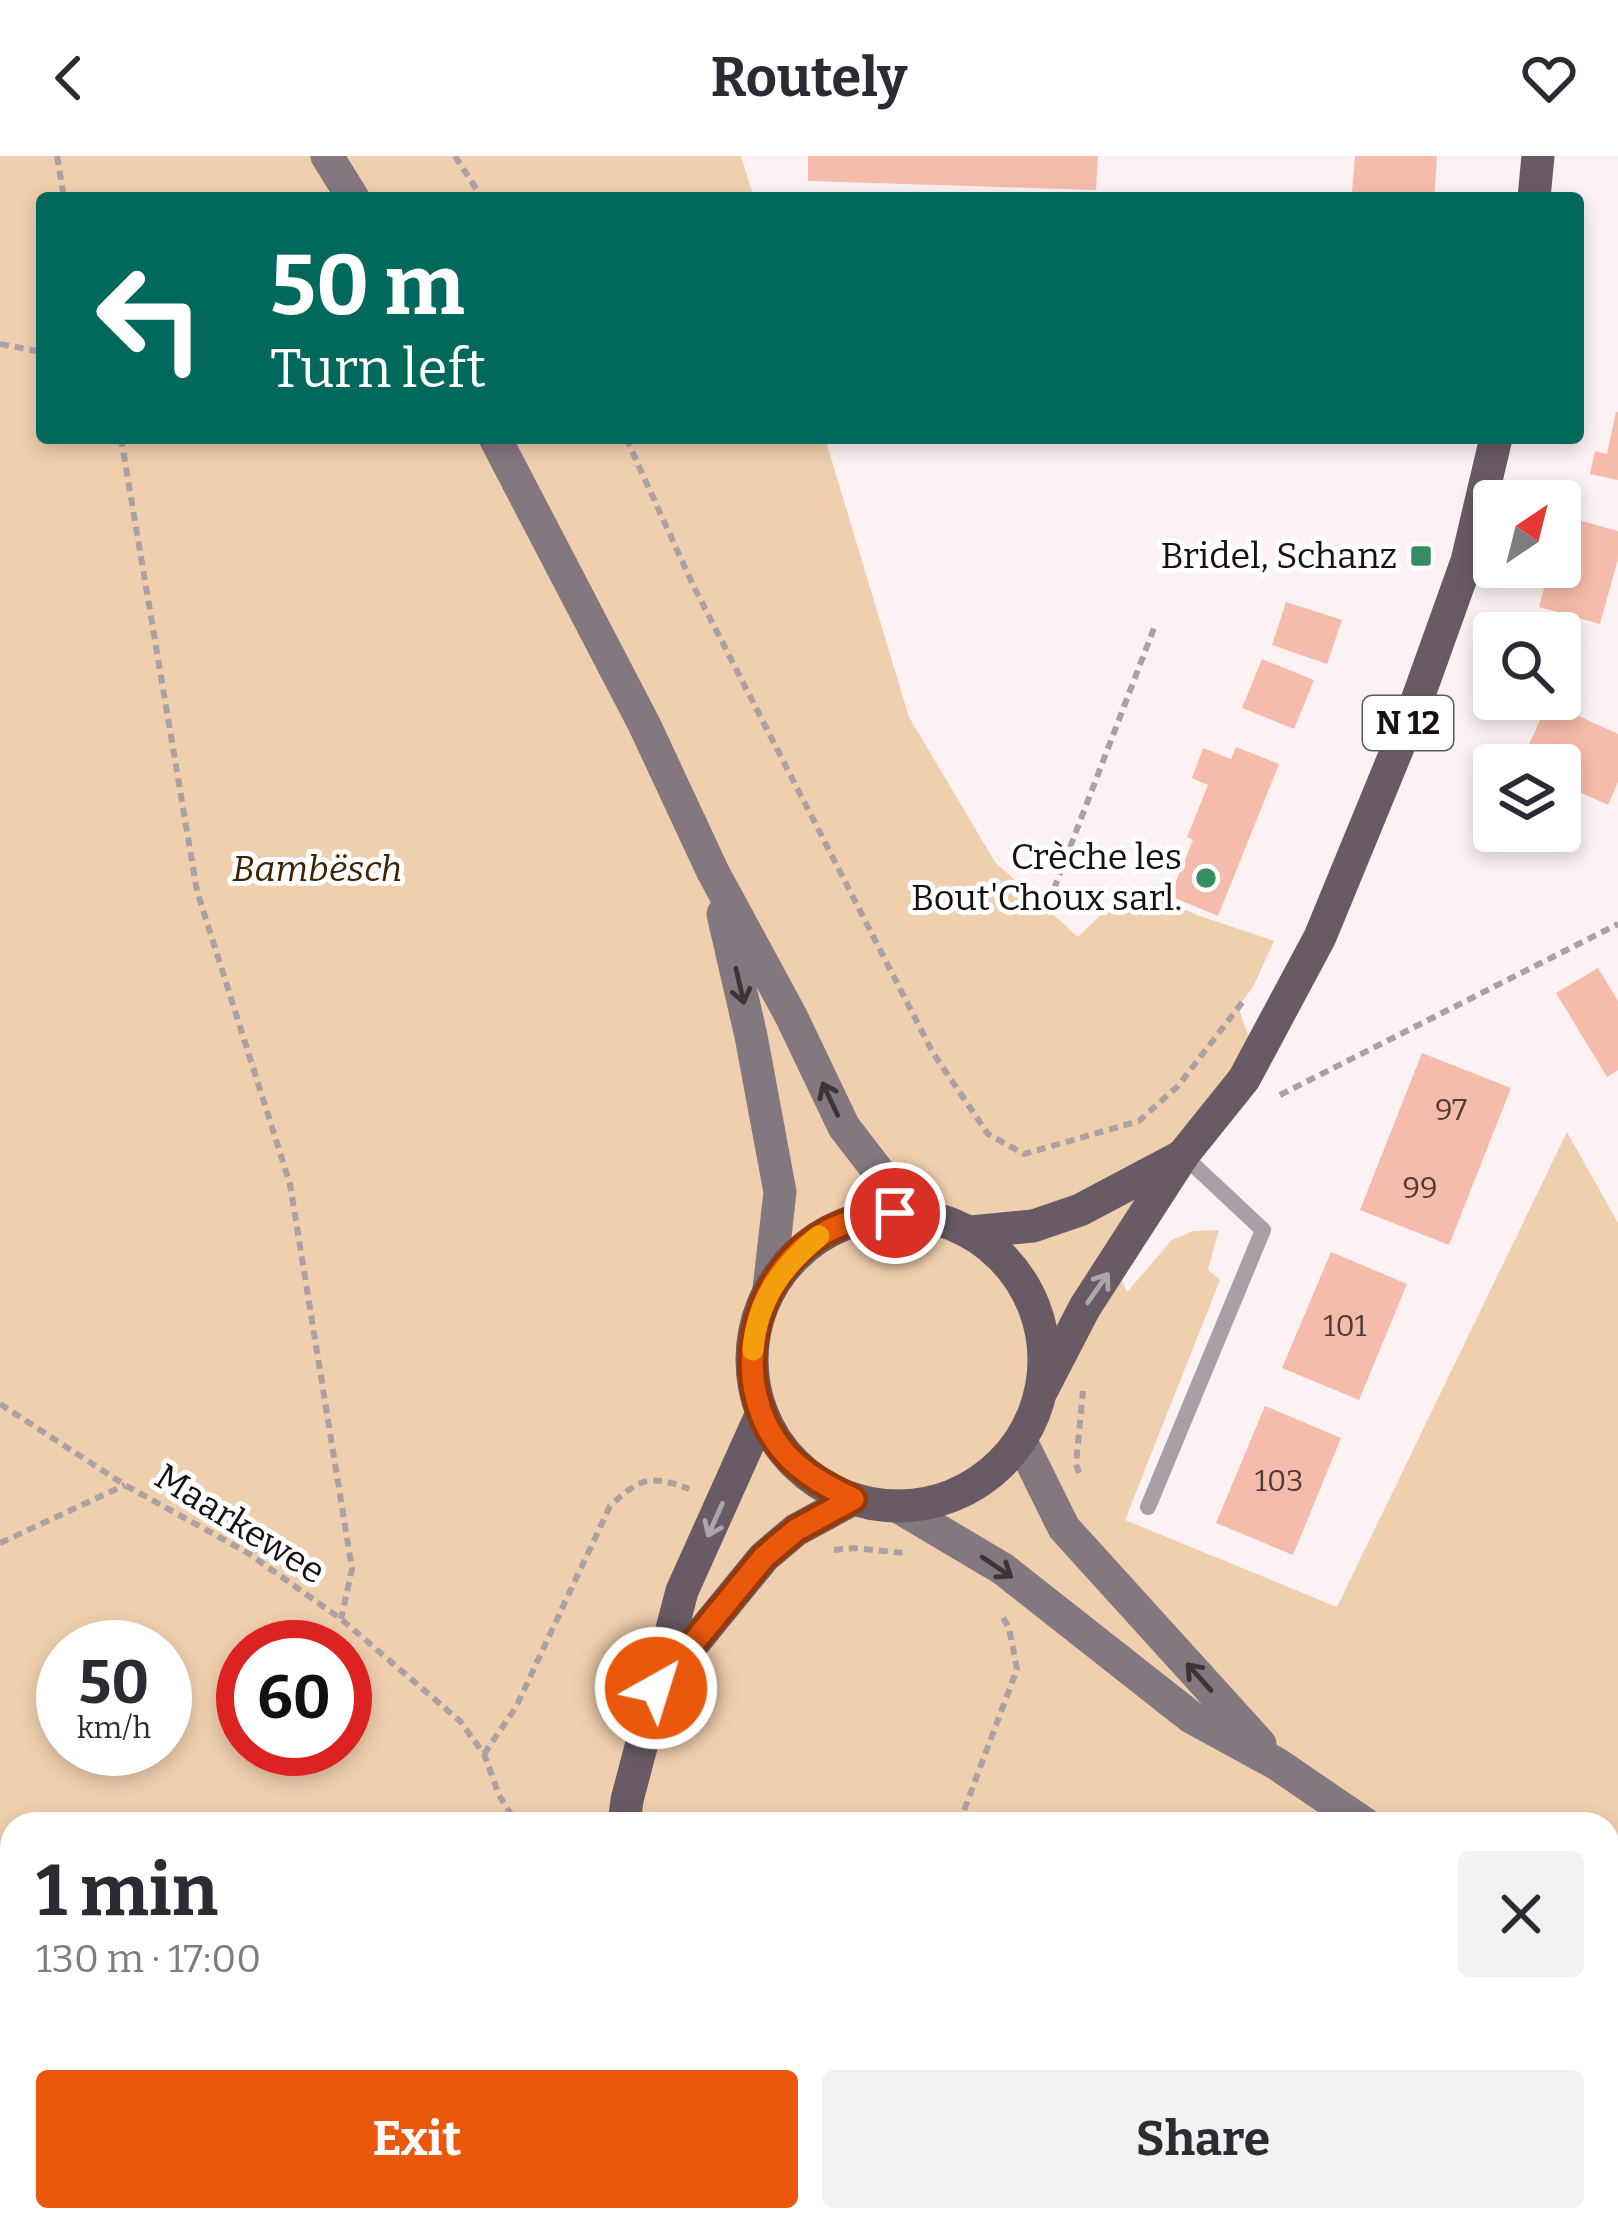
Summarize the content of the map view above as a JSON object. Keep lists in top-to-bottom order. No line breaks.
{"streets":{"main road":["N 12"],"path":["Maarkewee"]},"parks":["Bambësch"],"places":{"transit":["Bridel, Schanz"],"other":["Crèche les Bout'Choux sarl."]},"house_numbers":["97","99","101","103"],"north":"top right","page":{"header":"Routely","turn":["50 m","Turn left"],"speed":"50 km/h","limit":"60","heading":["1 min","130 m · 17:00"],"buttons":["Exit","Share"]}}
